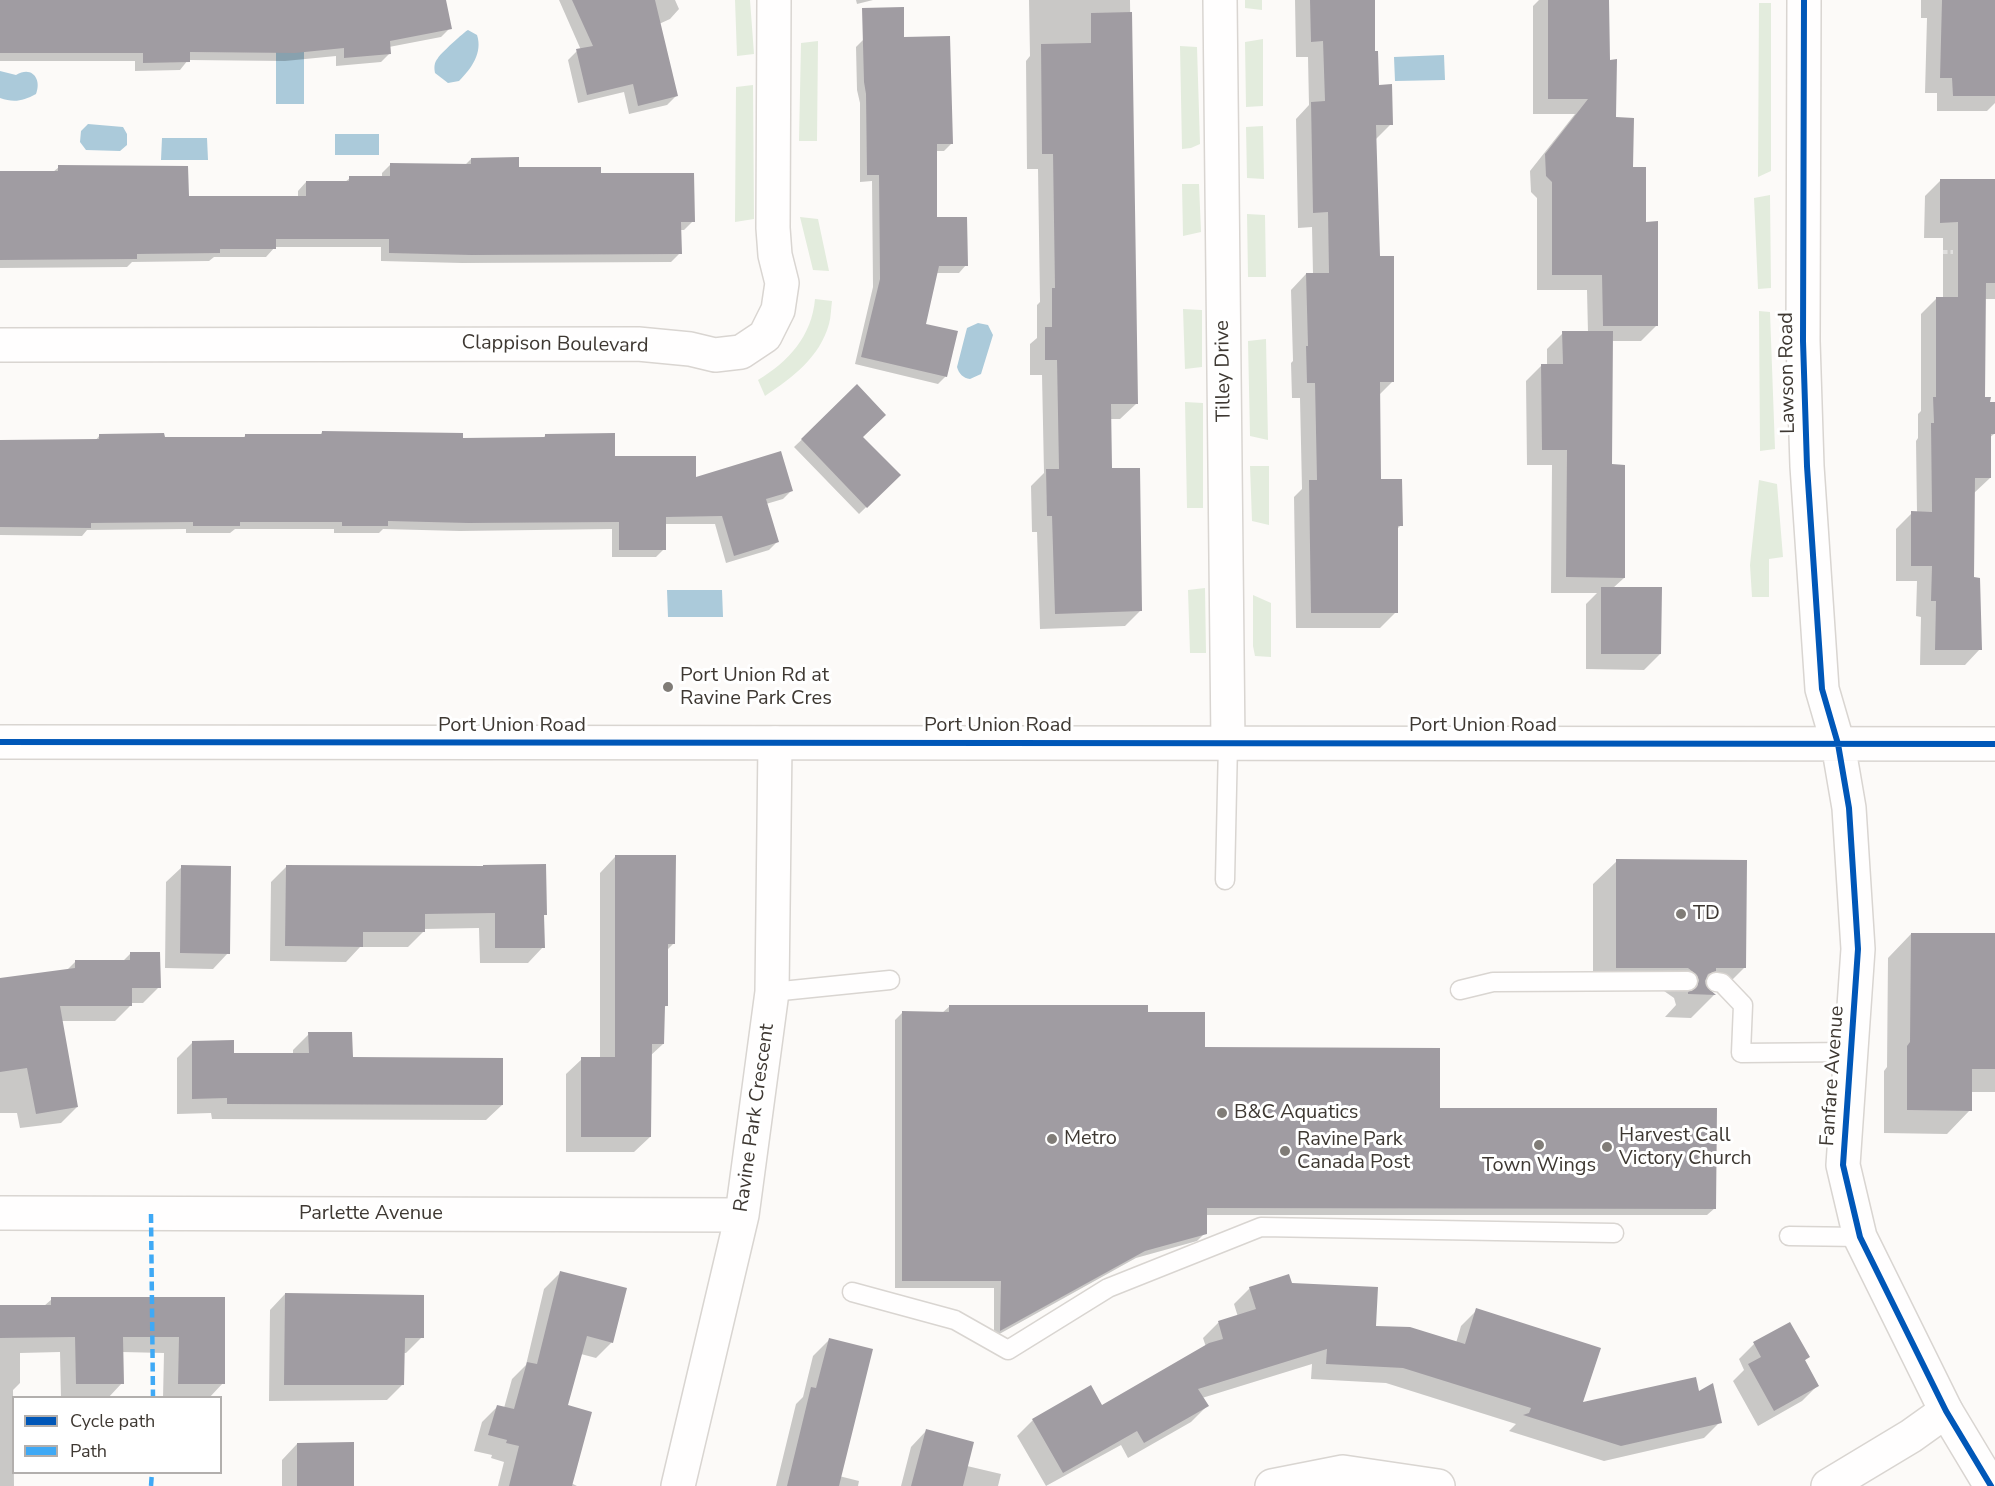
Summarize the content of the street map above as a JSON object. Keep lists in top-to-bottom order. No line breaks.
{"streets":{"street":["Clappison Boulevard","Tilley Drive","Lawson Road","Port Union Road","Fanfare Avenue","Ravine Park Crescent","Parlette Avenue"]},"crossings":[["Tilley Drive","Port Union Road"],["Lawson Road","Port Union Road"],["Lawson Road","Fanfare Avenue"],["Port Union Road","Fanfare Avenue"],["Port Union Road","Ravine Park Crescent"],["Ravine Park Crescent","Parlette Avenue"]],"places":["Port Union Rd at Ravine Park Cres","TD","B&C Aquatics","Metro","Town Wings","Harvest Call Victory Church","Ravine Park Canada Post"],"legend":["Cycle path","Path"]}
